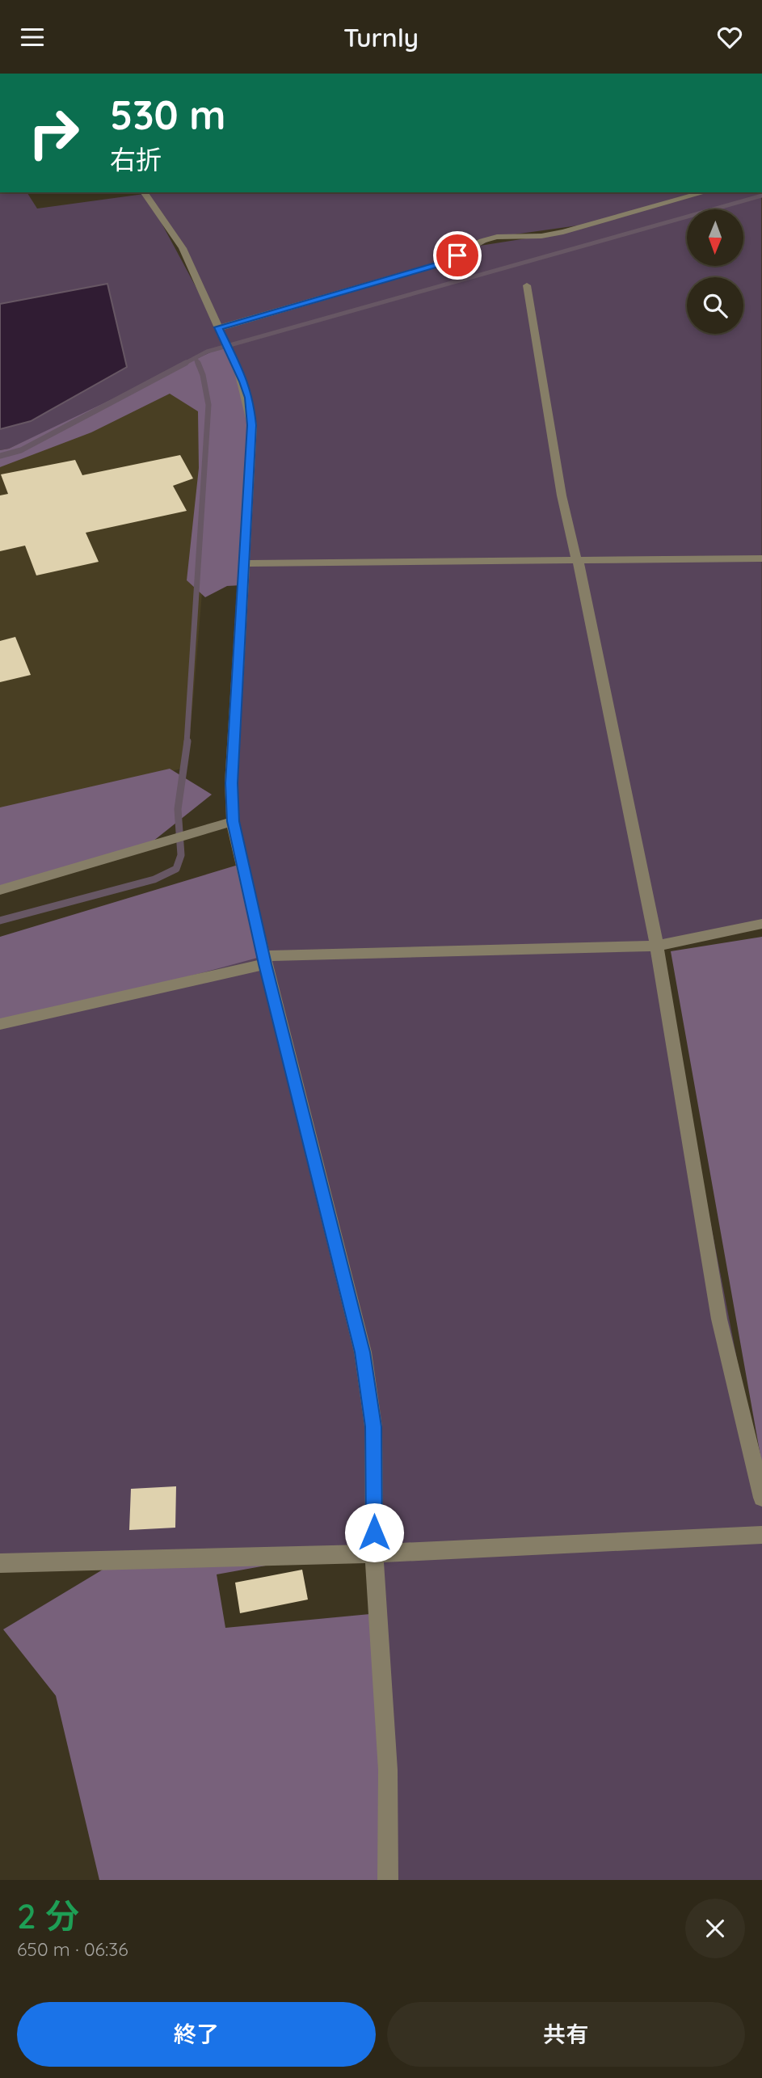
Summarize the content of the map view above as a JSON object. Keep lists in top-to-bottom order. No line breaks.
{"north":"bottom","page":{"header":"Turnly","turn":["530 m","右折"],"heading":["2 分","650 m · 06:36"],"buttons":["終了","共有"]}}
